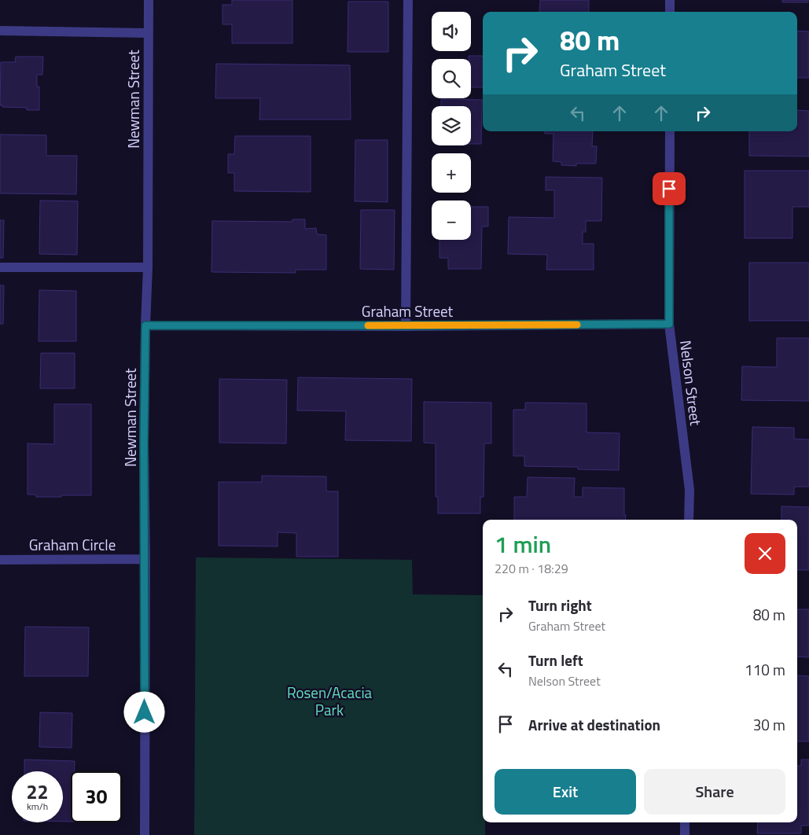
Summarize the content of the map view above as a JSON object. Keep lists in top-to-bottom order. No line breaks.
{"streets":{"street":["Newman Street","Graham Street","Nelson Street","Graham Circle"]},"crossings":[["Newman Street","Graham Street"],["Newman Street","Graham Circle"],["Graham Street","Nelson Street"]],"parks":["Rosen/Acacia Park"],"page":{"map_buttons":["+","−"],"turn":["80 m","Graham Street"],"heading":["1 min","220 m · 18:29"],"list":[{"name":"Turn right","note":"Graham Street","value":"80 m"},{"name":"Turn left","note":"Nelson Street","value":"110 m"},{"name":"Arrive at destination","value":"30 m"}],"buttons":["Exit","Share"],"speed":"22 km/h","limit":"30"}}
